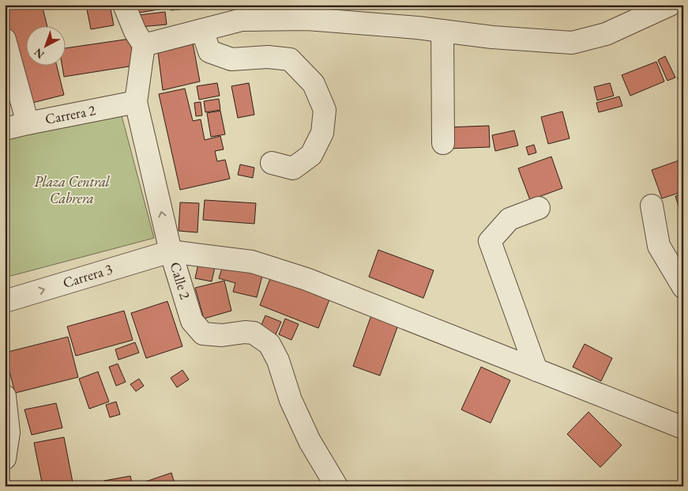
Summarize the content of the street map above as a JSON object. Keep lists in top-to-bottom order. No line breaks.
{"streets":{"street":["Carrera 2","Carrera 3","Calle 2"]},"crossings":[["Carrera 2","Calle 2"],["Carrera 3","Calle 2"]],"one_way":["Carrera 3"],"parks":["Plaza Central Cabrera"],"north":"bottom left"}
